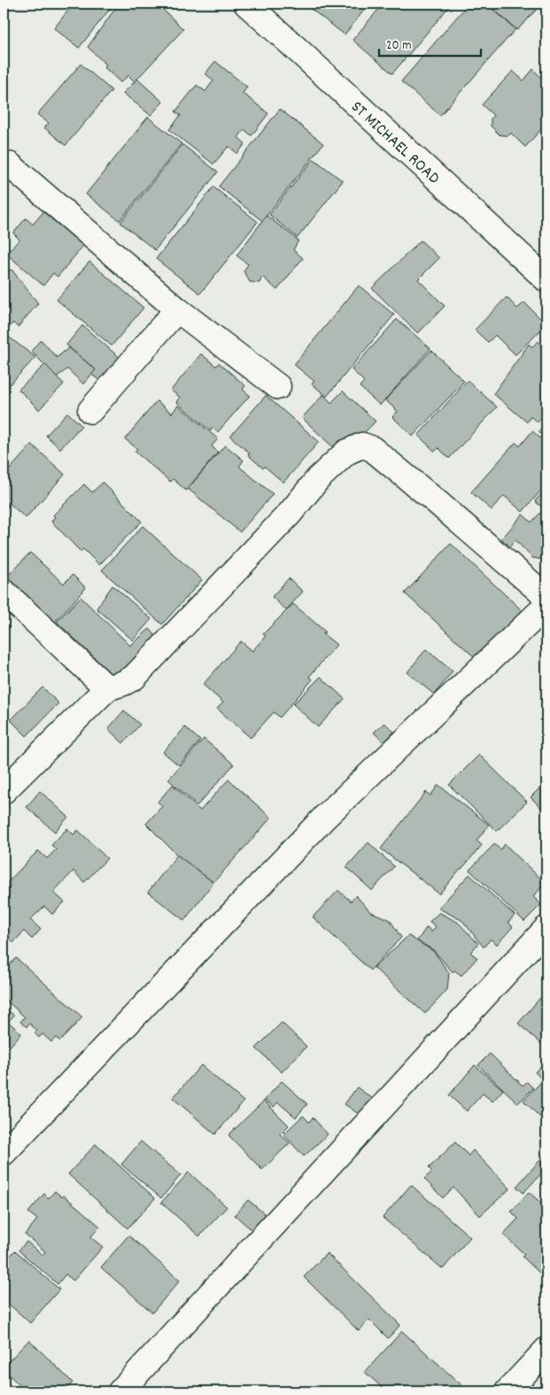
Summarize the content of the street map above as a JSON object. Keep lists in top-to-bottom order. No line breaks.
{"streets":{"street":["ST MICHAEL ROAD"]},"scale_bar":"20 m"}
